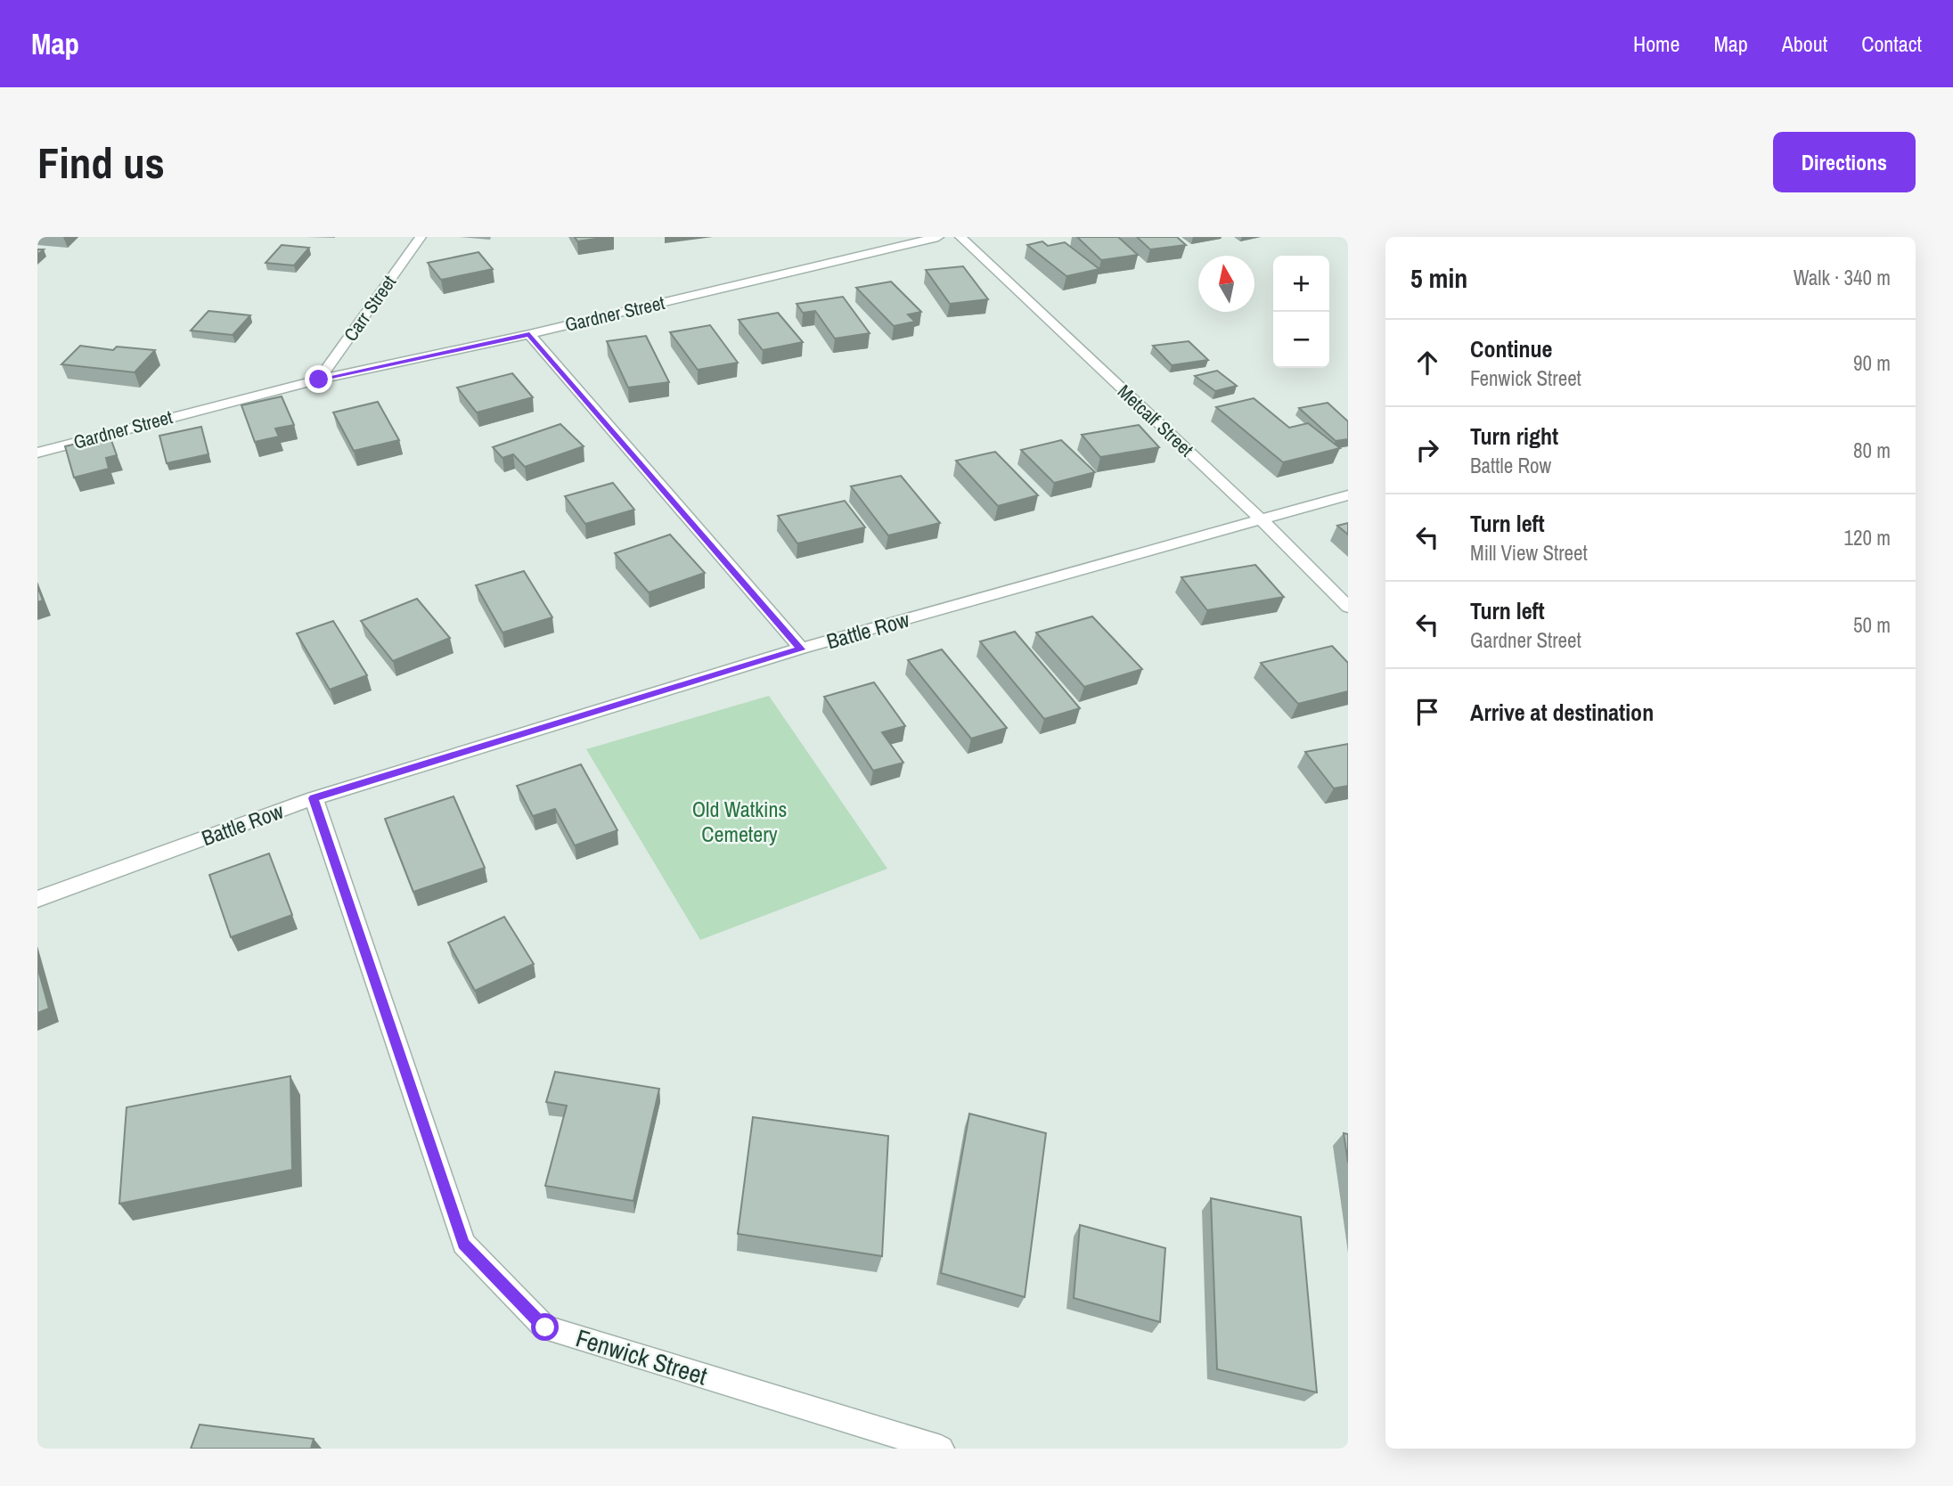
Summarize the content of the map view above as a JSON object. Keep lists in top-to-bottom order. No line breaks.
{"streets":{"street":["Carr Street","Gardner Street","Metcalf Street","Battle Row","Fenwick Street"]},"crossings":[["Carr Street","Gardner Street"],["Metcalf Street","Battle Row"],["Battle Row","Fenwick Street"]],"parks":["Old Watkins Cemetery"],"north":"top","page":{"header":"Map","nav":["Home","Map","About","Contact"],"buttons":"Directions","title":"Find us","heading":["5 min","Walk · 340 m"],"map_buttons":["+","−"],"list":[["Continue","Fenwick Street","90 m"],["Turn right","Battle Row","80 m"],["Turn left","Mill View Street","120 m"],["Turn left","Gardner Street","50 m"],"Arrive at destination"]}}
